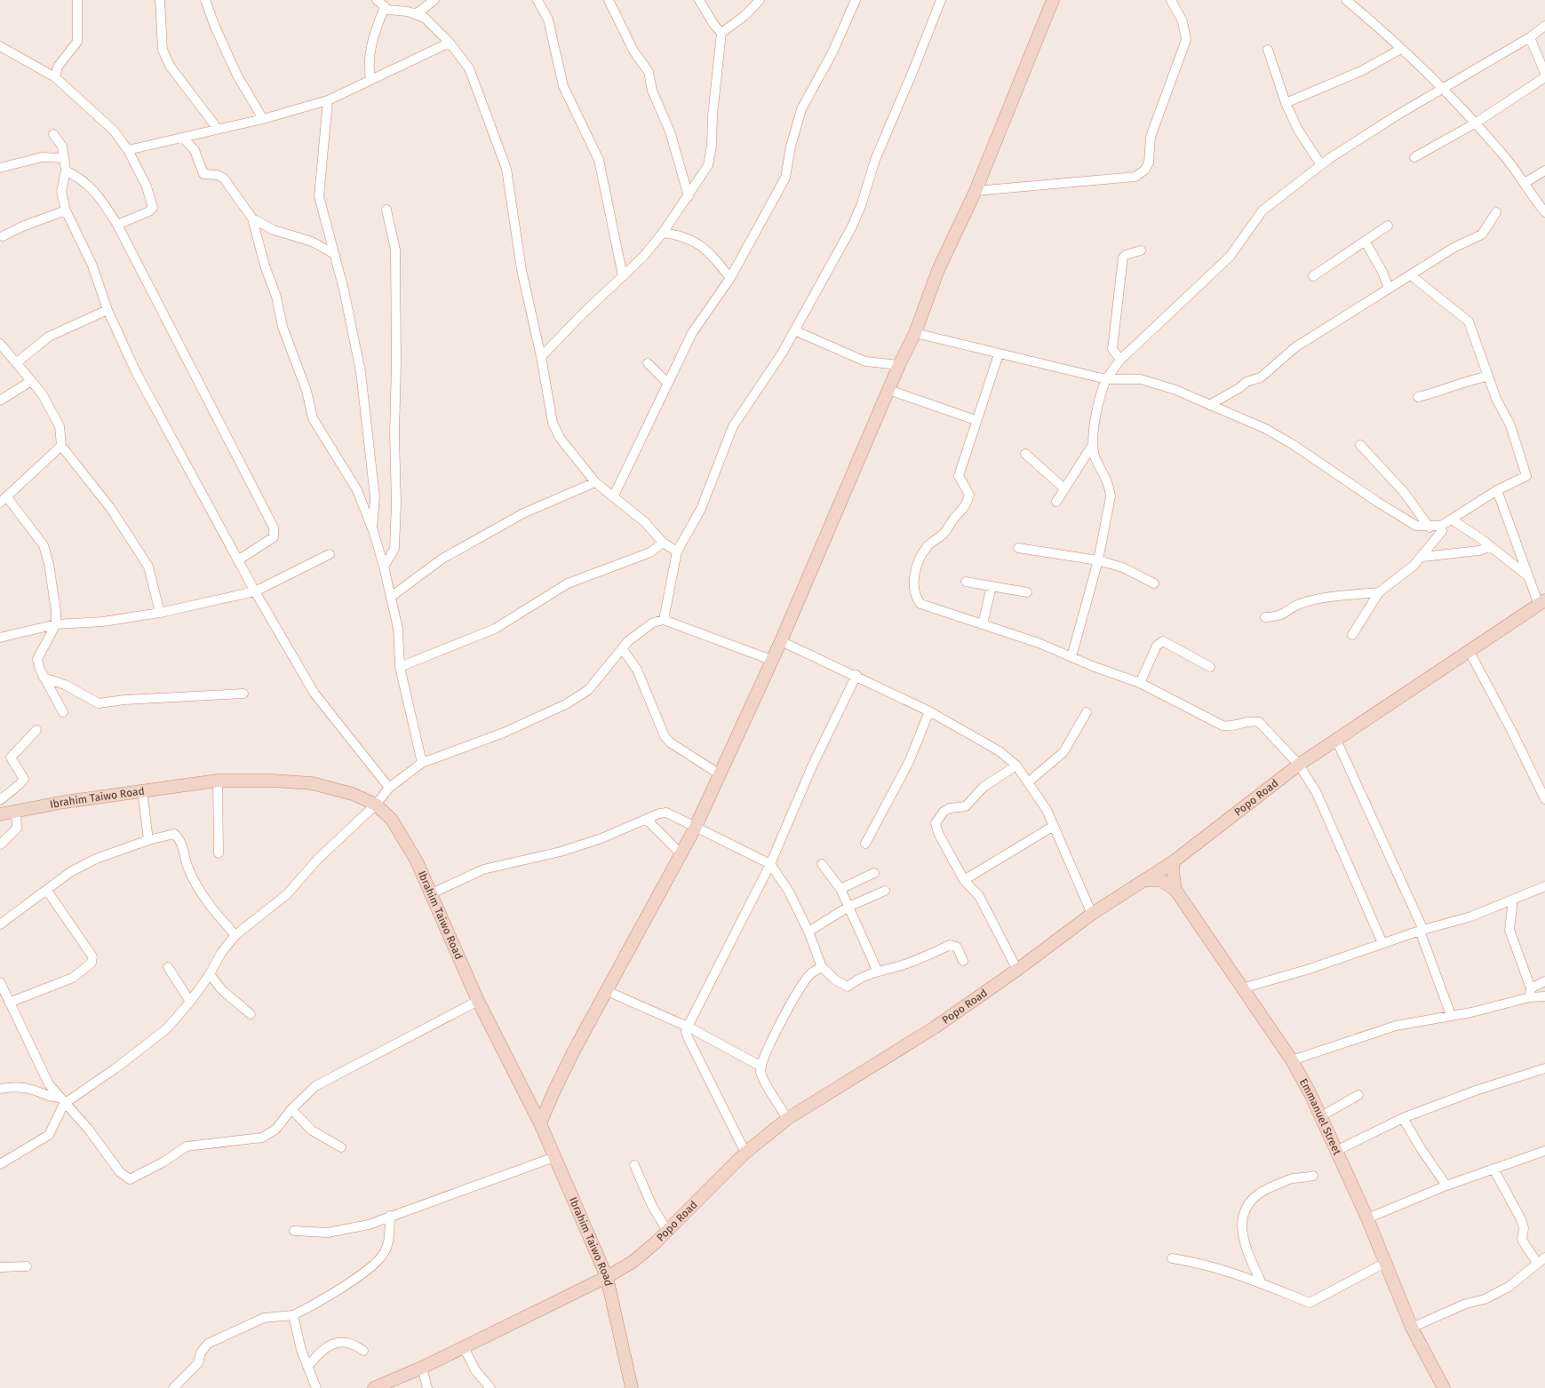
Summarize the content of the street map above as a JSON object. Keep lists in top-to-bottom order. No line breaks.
{"streets":{"main road":["Popo Road","Ibrahim Taiwo Road","Emmanuel Street"]},"crossings":[["Popo Road","Ibrahim Taiwo Road"],["Popo Road","Emmanuel Street"]]}
